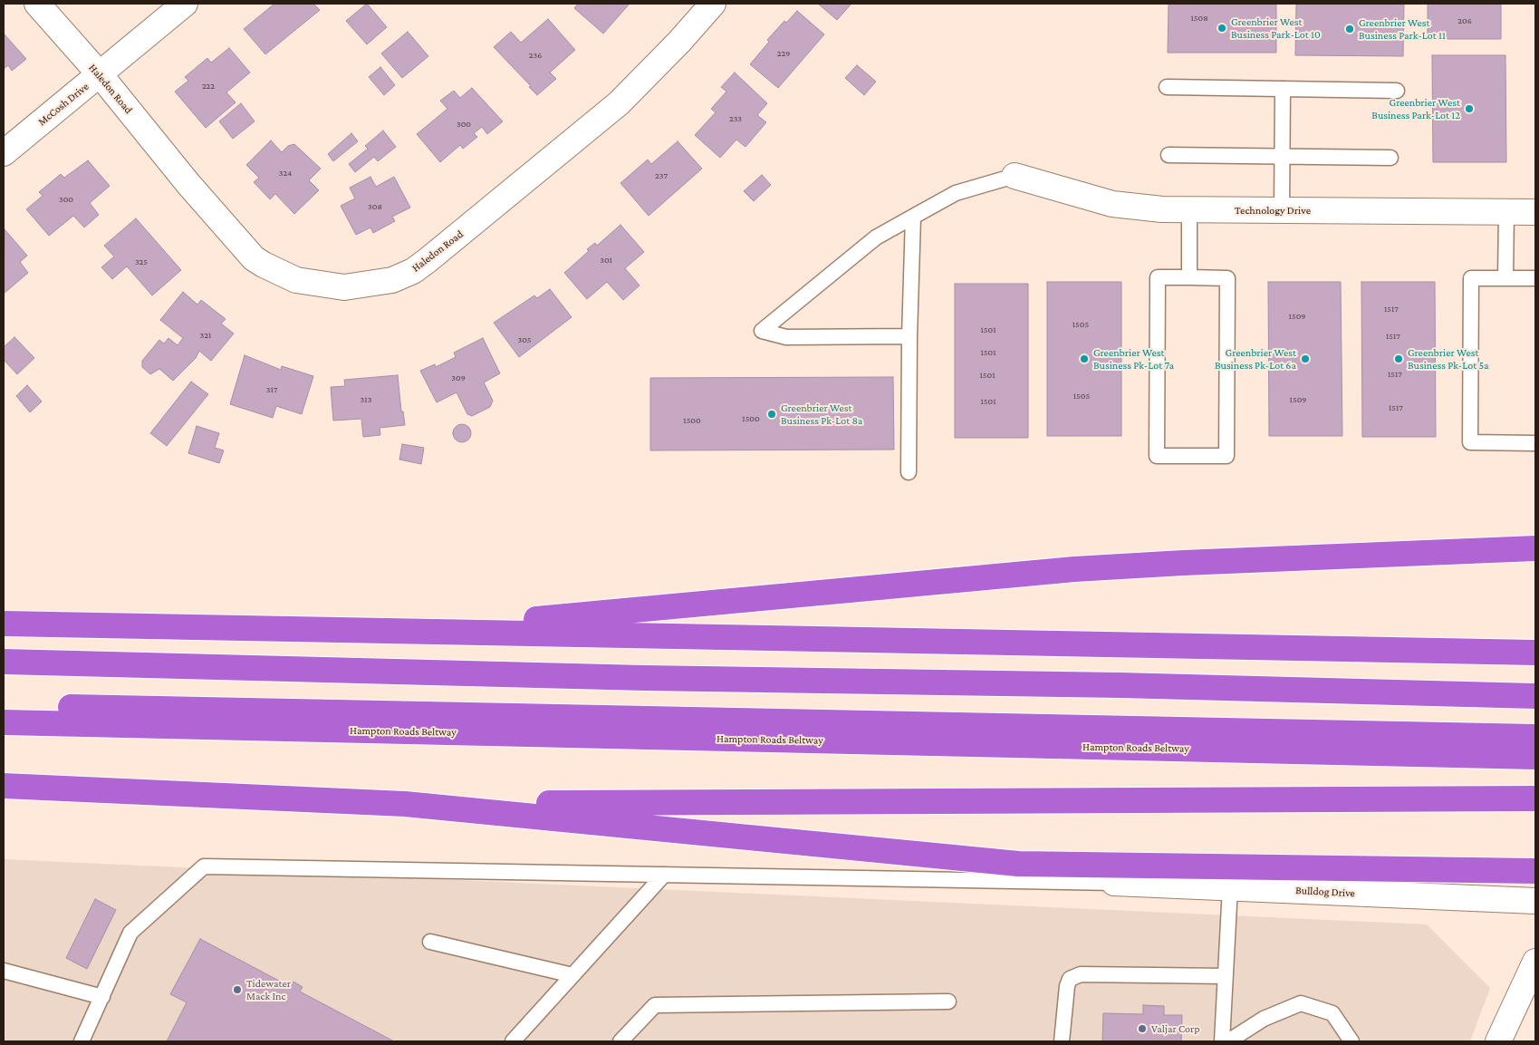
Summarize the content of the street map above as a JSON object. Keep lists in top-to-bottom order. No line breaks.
{"streets":{"highway":["Hampton Roads Beltway"],"street":["Haledon Road","McCosh Drive","Technology Drive","Bulldog Drive"]},"crossings":[["Haledon Road","McCosh Drive"]],"places":["Greenbrier West Business Park-Lot 10","Greenbrier West Business Park-Lot 11","Greenbrier West Business Park-Lot 12","Greenbrier West Business Pk-Lot 7a","Greenbrier West Business Pk-Lot 6a","Greenbrier West Business Pk-Lot 5a","Greenbrier West Business Pk-Lot 8a","Tidewater Mack Inc","Valjar Corp"],"house_numbers":["1508","206","229","236","222","233","300","324","237","300","308","301","325","1517","1509","1505","1501","321","1517","305","1501","1517","1501","309","317","1505","313","1509","1501","1517","1500","1500"]}
